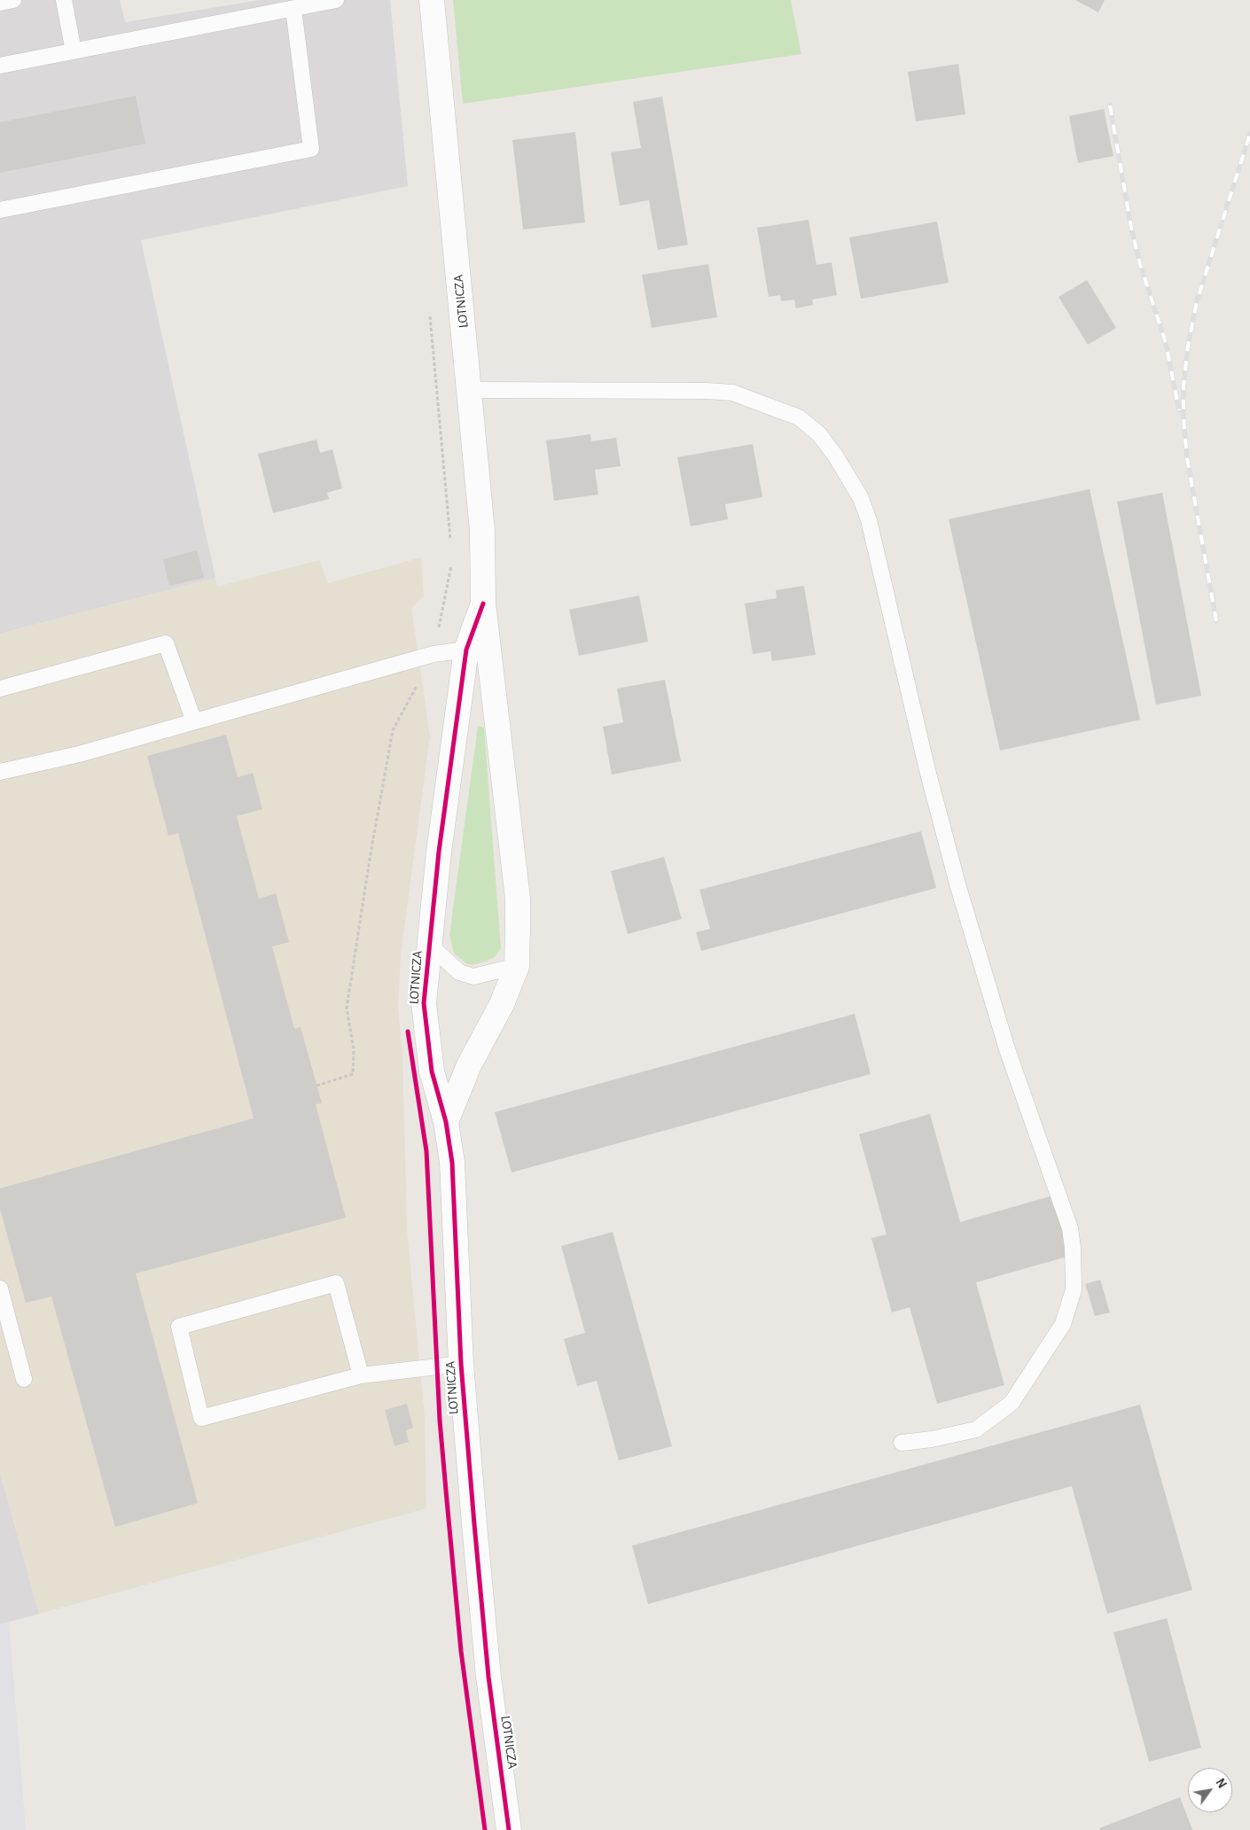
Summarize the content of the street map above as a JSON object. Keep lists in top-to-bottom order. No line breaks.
{"streets":{"street":["LOTNICZA"]},"north":"top right"}
